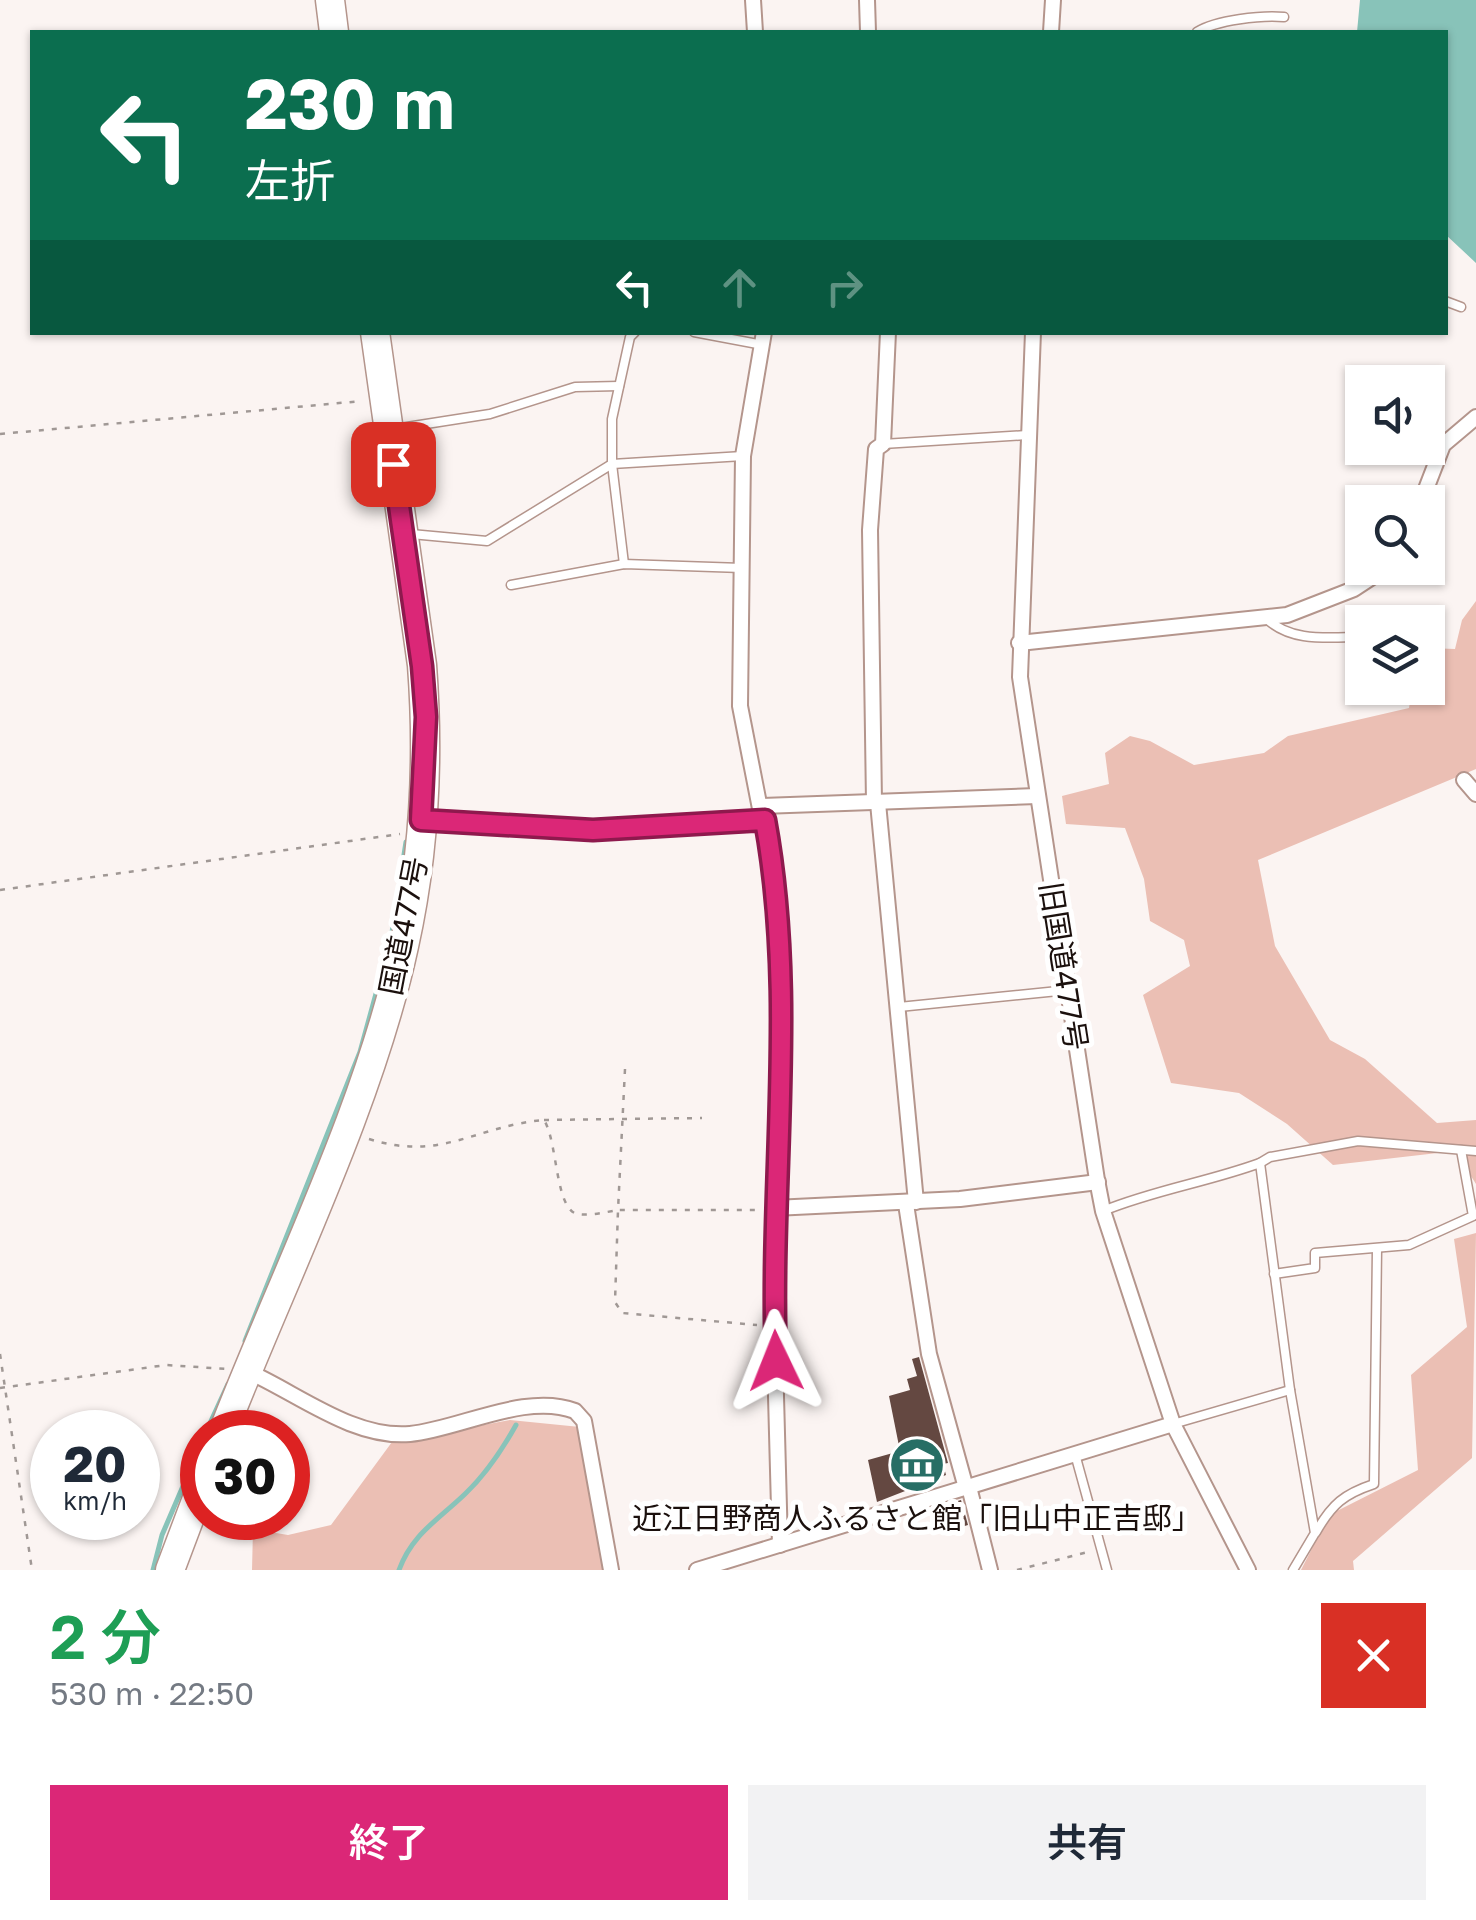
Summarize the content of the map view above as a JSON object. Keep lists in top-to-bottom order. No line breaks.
{"streets":{"highway":["国道477号"],"street":["旧国道477号"]},"places":{"museum":["近江日野商人ふるさと館「旧山中正吉邸」"]},"page":{"turn":["230 m","左折"],"speed":"20 km/h","limit":"30","heading":["2 分","530 m · 22:50"],"buttons":["終了","共有"]}}
